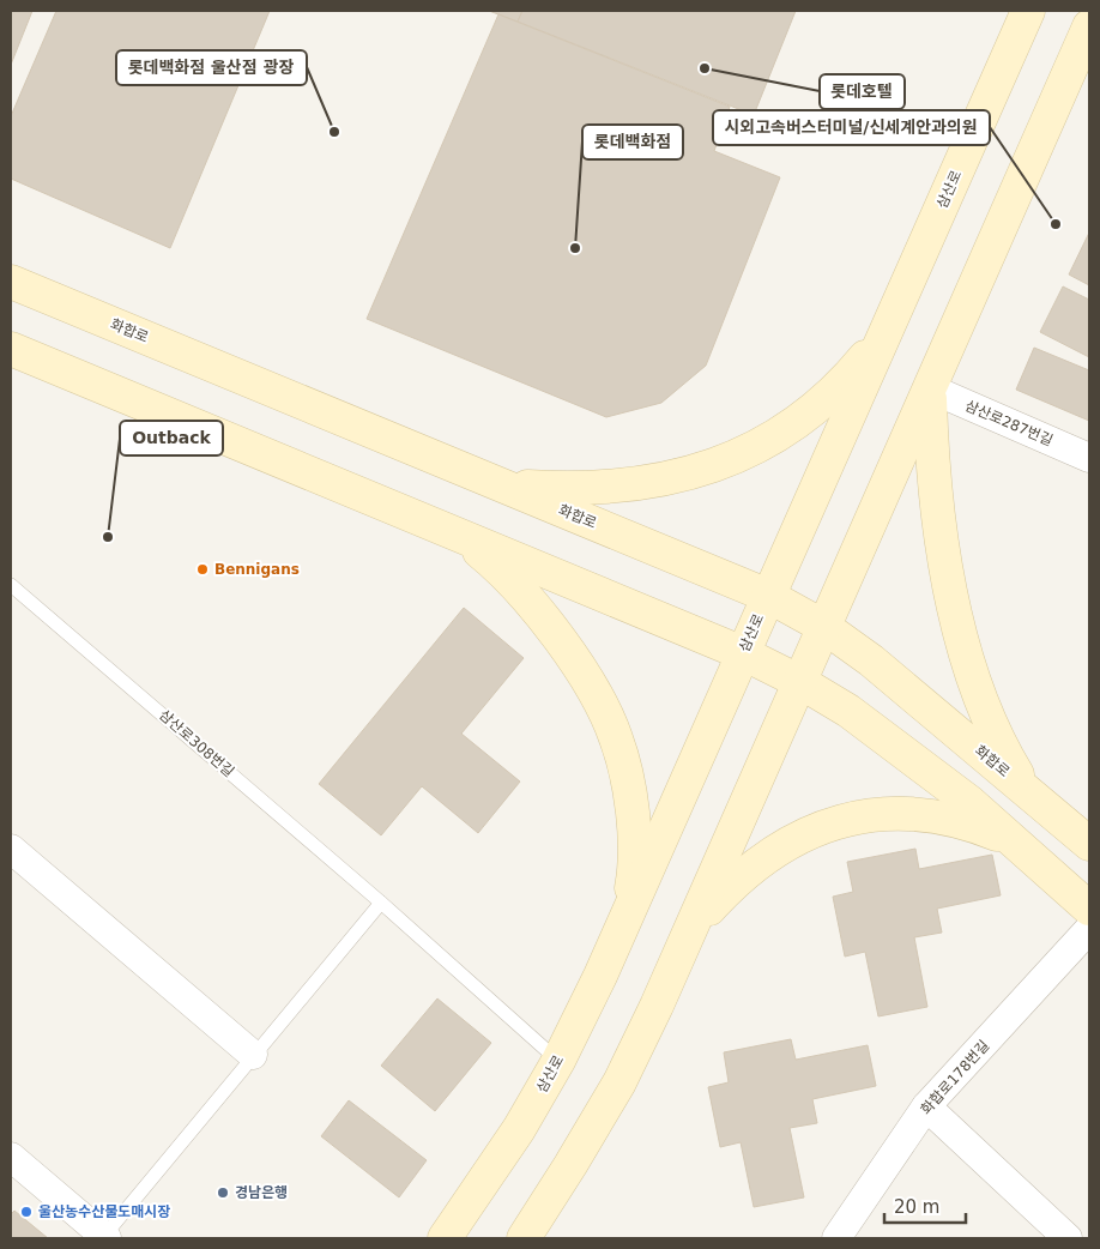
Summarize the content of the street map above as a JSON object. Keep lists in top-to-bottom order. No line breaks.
{"streets":{"main road":["삼산로","화합로"],"street":["삼산로287번길","화합로178번길"],"lane":["삼산로308번길"]},"crossings":[["삼산로","화합로"],["삼산로","삼산로308번길"]],"places":["롯데호텔","롯데백화점 울산점 광장","시외고속버스터미널/신세계안과의원","롯데백화점","Outback","Bennigans","경남은행","울산농수산물도매시장"],"scale_bar":"20 m"}
